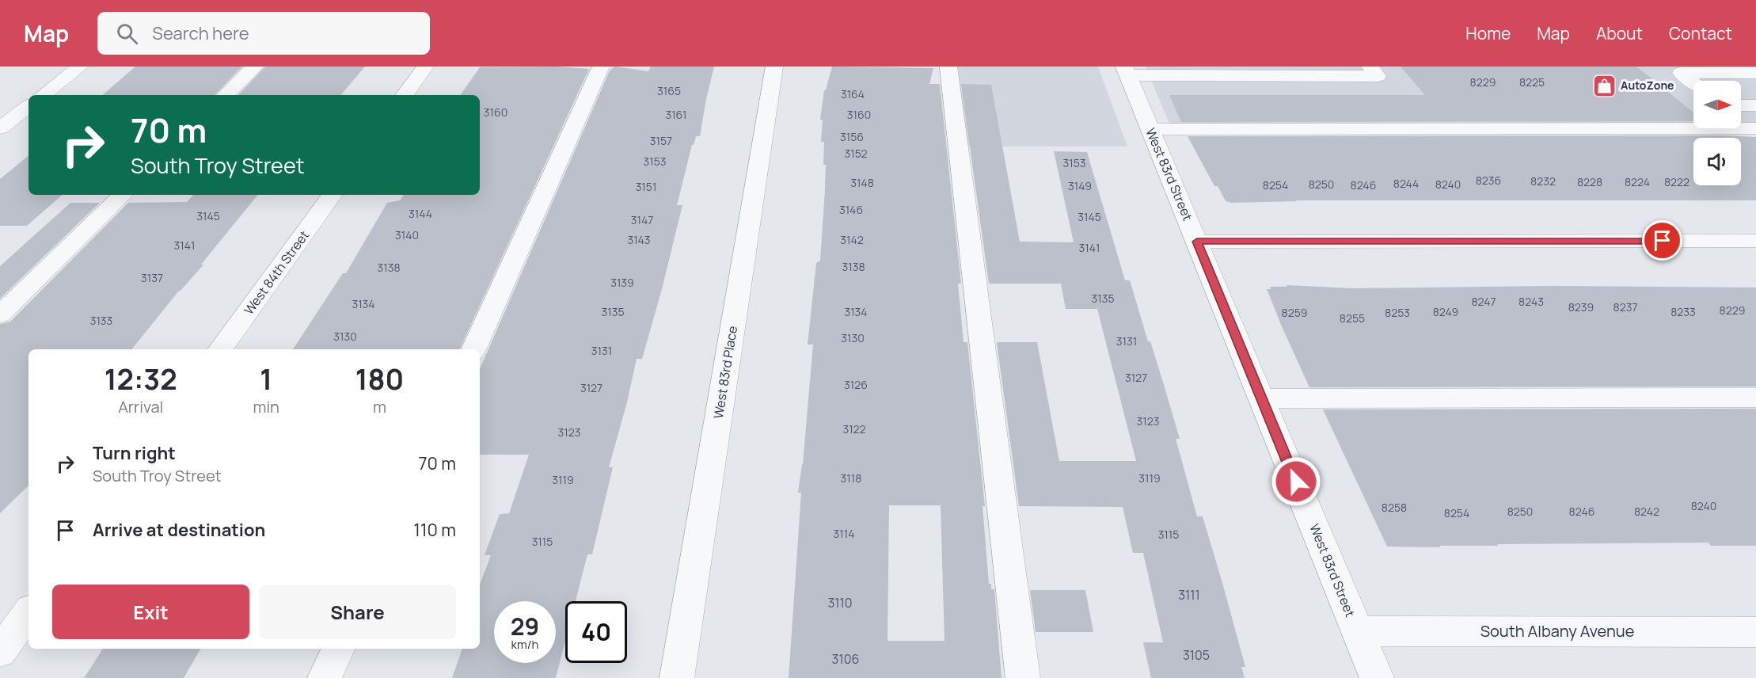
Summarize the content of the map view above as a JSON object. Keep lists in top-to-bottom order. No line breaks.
{"streets":{"street":["West 83rd Street","West 84th Street","West 83rd Place","South Albany Avenue"]},"crossings":[["West 83rd Street","South Albany Avenue"]],"places":{"shop":["AutoZone"]},"house_numbers":["8229","8225","3165","3164","3160","3161","3160","3156","3157","3152","3153","3153","8236","8232","8228","8224","8222","3148","8244","8250","8240","8254","8246","3149","3151","3146","3144","3145","3145","3147","3140","3143","3142","3141","3141","3138","3138","3137","3139","3135","8247","8243","3134","8239","8237","8229","3135","3134","8249","8233","8259","8253","8255","3133","3130","3130","3131","3131","3127","3126","3127","3123","3122","3123","3118","3119","3119","8240","8258","8250","8246","8242","8254","3114","3115","3115","3111","3110","3105","3106"],"north":"right","page":{"header":"Map","search":"Search here","nav":["Home","Map","About","Contact"],"turn":["70 m","South Troy Street"],"eta":["12:32","Arrival","1","min","180","m"],"list":[{"name":"Turn right","note":"South Troy Street","value":"70 m"},{"name":"Arrive at destination","value":"110 m"}],"buttons":["Exit","Share"],"speed":"29 km/h","limit":"40"}}
